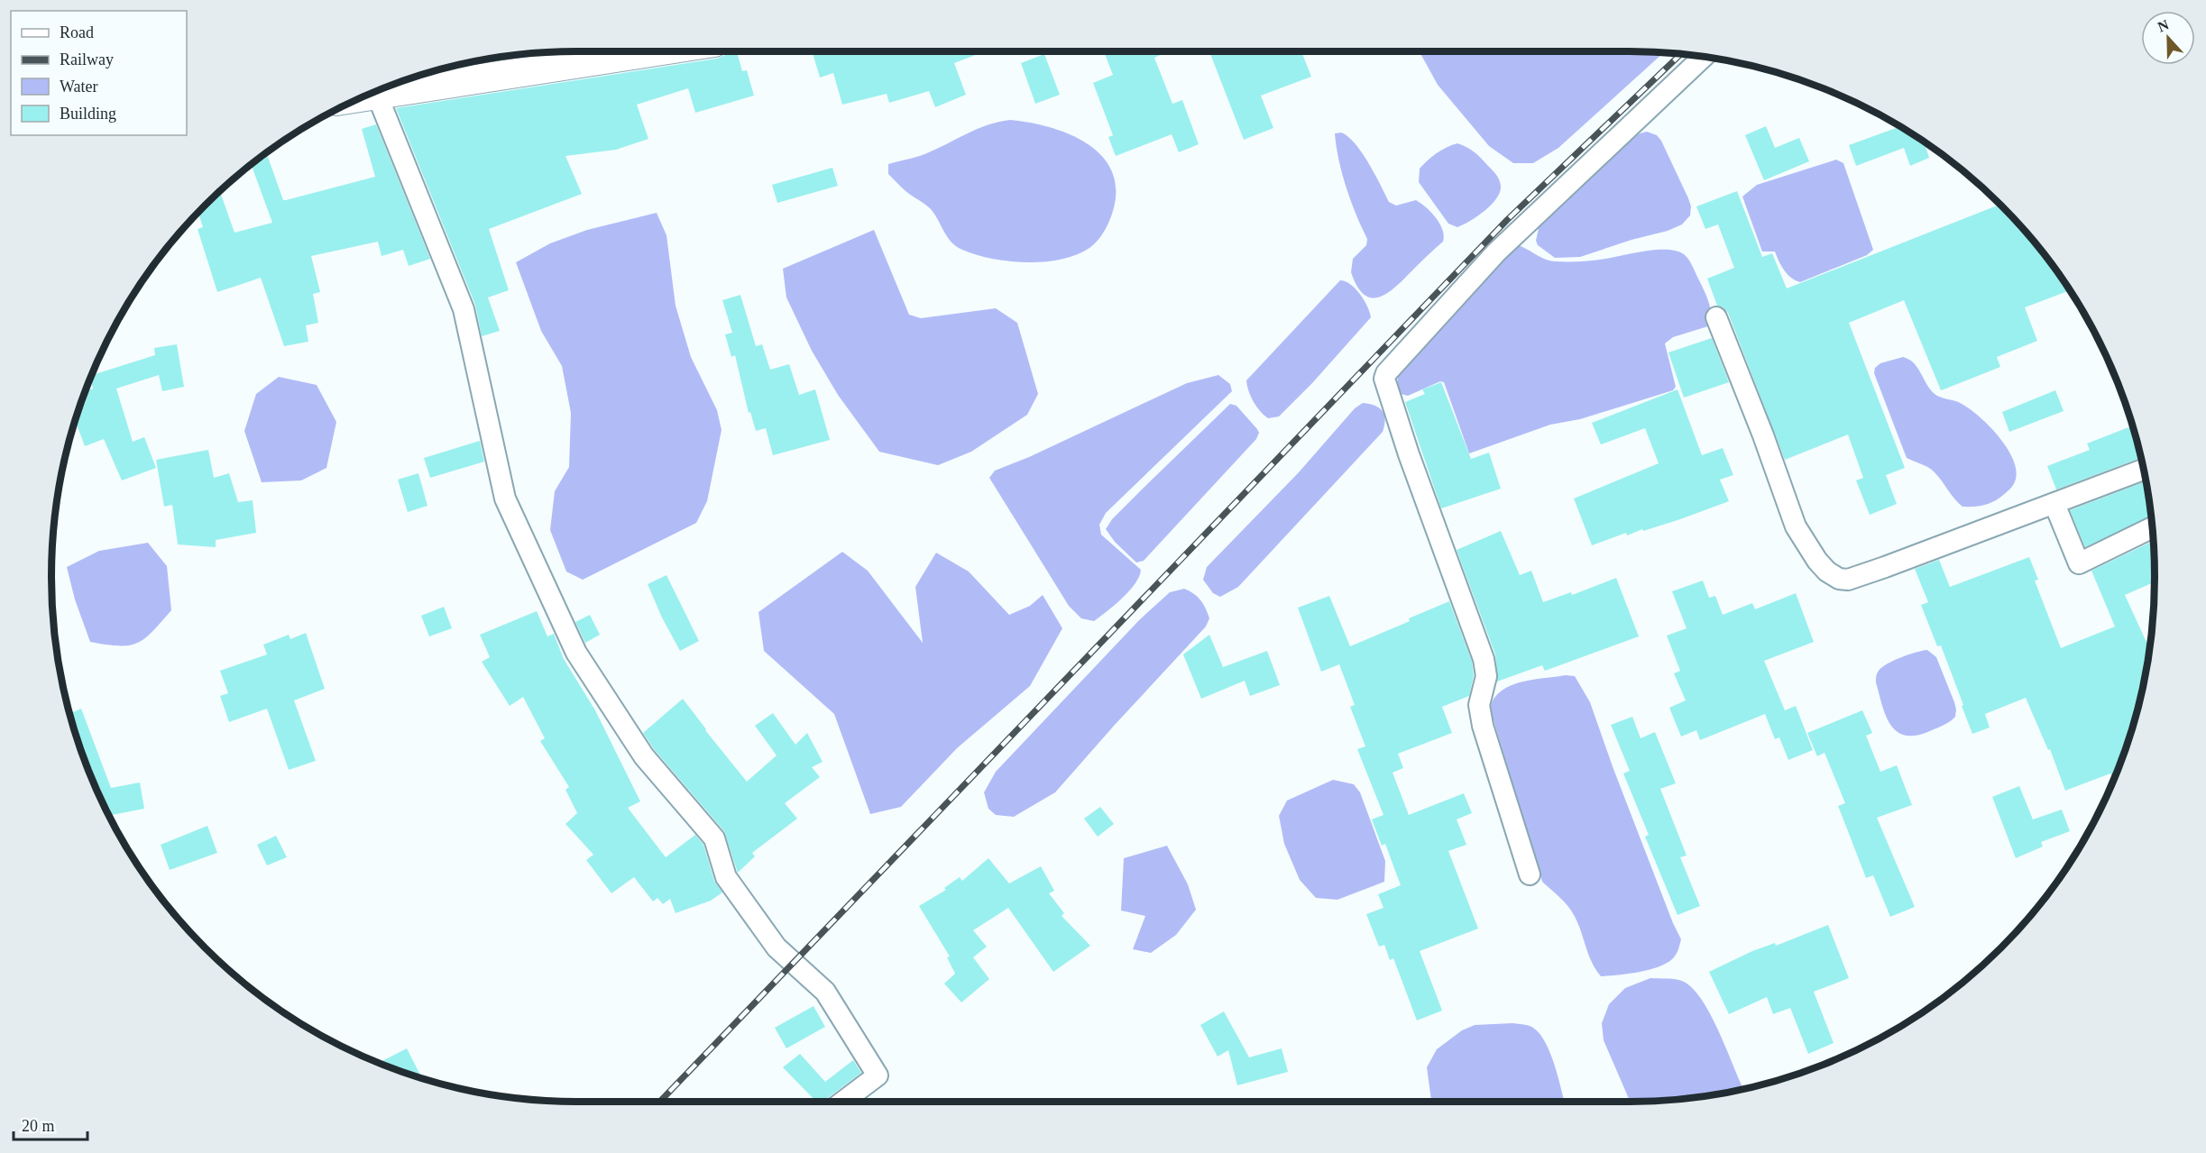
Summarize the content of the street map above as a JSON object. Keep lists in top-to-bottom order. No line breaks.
{"legend":["Road","Railway","Water","Building"],"scale_bar":"20 m","north":"top"}
